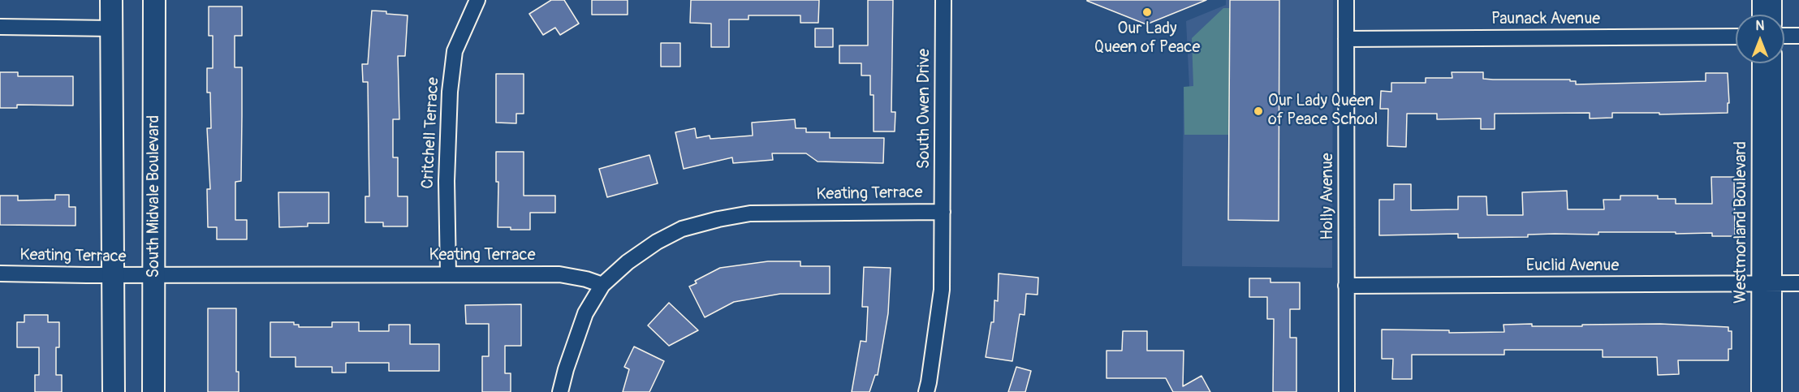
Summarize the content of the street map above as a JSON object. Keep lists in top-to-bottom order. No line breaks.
{"streets":{"main road":["South Midvale Boulevard"],"street":["Paunack Avenue","South Owen Drive","Critchell Terrace","Keating Terrace","Holly Avenue","Westmorland Boulevard","Euclid Avenue"]},"crossings":[["Paunack Avenue","Holly Avenue"],["South Owen Drive","Keating Terrace"],["Critchell Terrace","Keating Terrace"],["Keating Terrace","South Midvale Boulevard"],["Holly Avenue","Euclid Avenue"],["Westmorland Boulevard","Euclid Avenue"]],"places":["Our Lady Queen of Peace","Our Lady Queen of Peace School"],"north":"top"}
